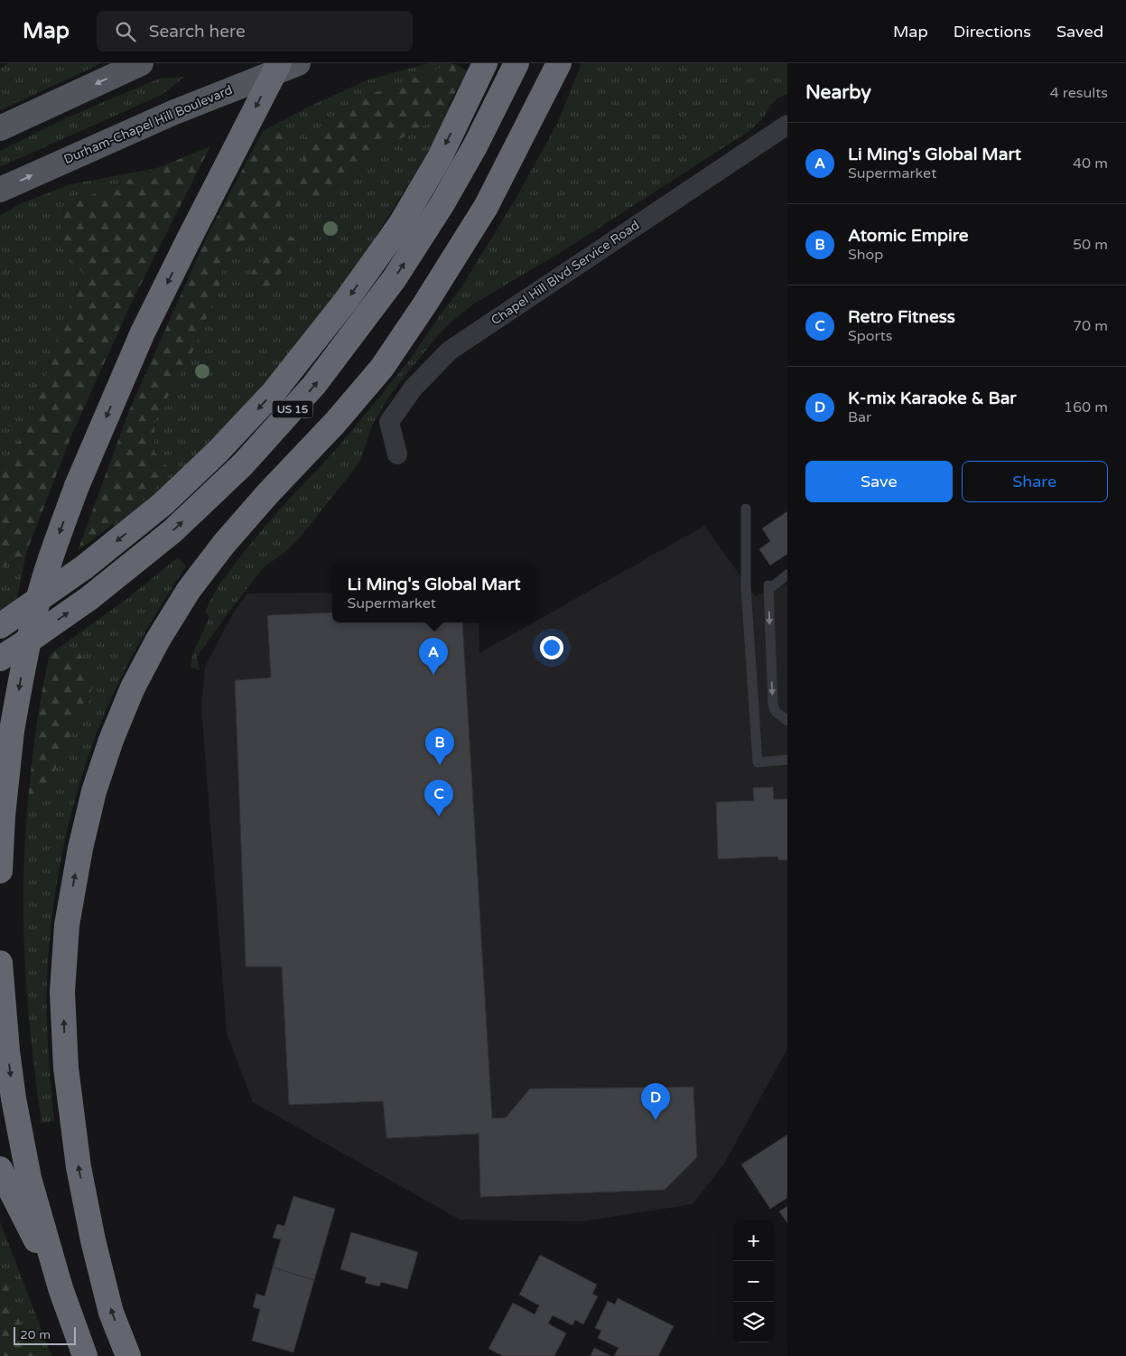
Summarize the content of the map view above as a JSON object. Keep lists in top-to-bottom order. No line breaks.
{"streets":{"highway":["US 15"],"main road":["Durham-Chapel Hill Boulevard"],"street":["Chapel Hill Blvd Service Road"]},"scale_bar":"20 m","page":{"header":"Map","search":"Search here","nav":["Map","Directions","Saved"],"heading":["Nearby","4 results"],"list":[{"mark":"A","name":"Li Ming's Global Mart","note":"Supermarket","value":"40 m"},{"mark":"B","name":"Atomic Empire","note":"Shop","value":"50 m"},{"mark":"C","name":"Retro Fitness","note":"Sports","value":"70 m"},{"mark":"D","name":"K-mix Karaoke & Bar","note":"Bar","value":"160 m"}],"buttons":["Save","Share"],"popup":["Li Ming's Global Mart","Supermarket"],"pins":["A","B","C","D"],"map_buttons":["+","−"],"scale":"20 m"}}
